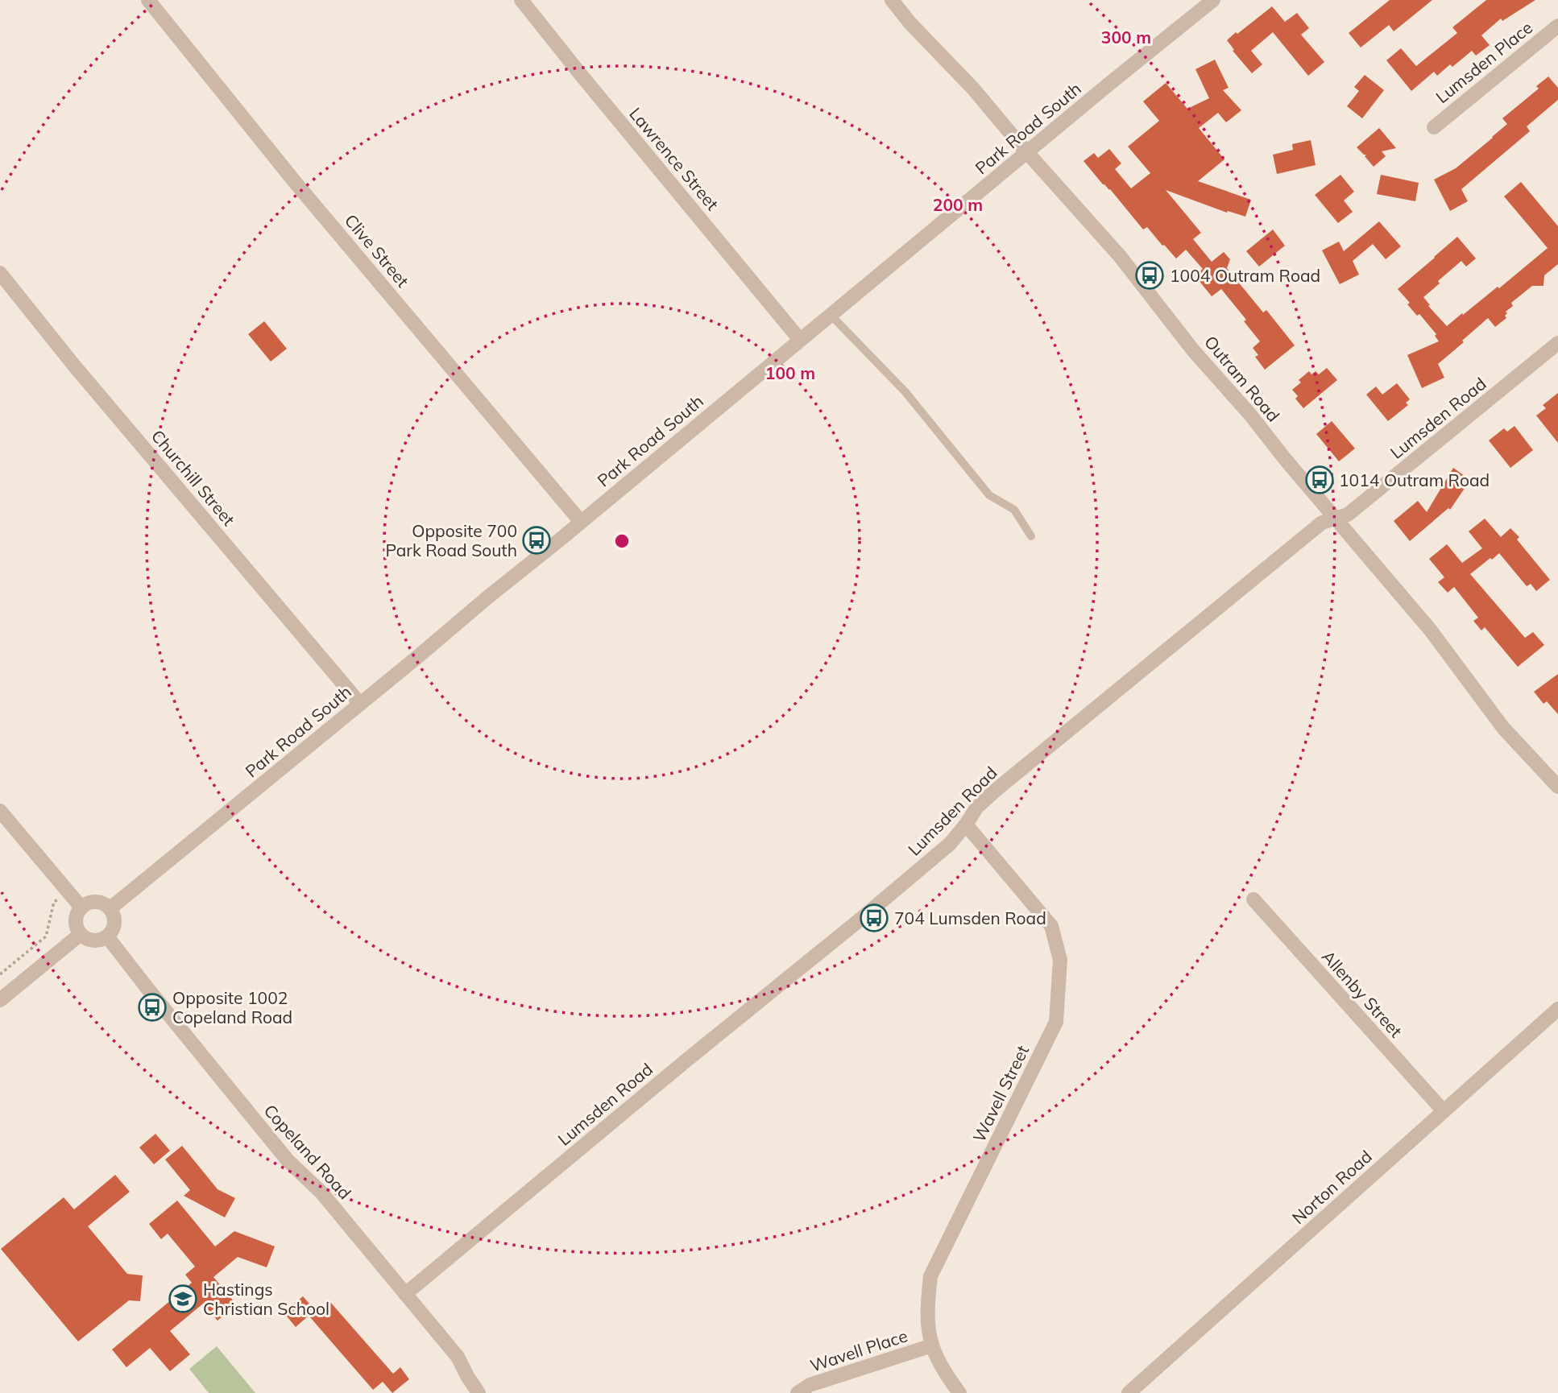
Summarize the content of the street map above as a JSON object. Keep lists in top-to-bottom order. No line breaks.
{"streets":{"street":["Lumsden Place","Park Road South","Lawrence Street","Clive Street","Outram Road","Lumsden Road","Churchill Street","Allenby Street","Wavell Street","Copeland Road","Norton Road","Wavell Place"]},"crossings":[["Park Road South","Lawrence Street"],["Park Road South","Clive Street"],["Park Road South","Outram Road"],["Park Road South","Churchill Street"],["Park Road South","Copeland Road"],["Outram Road","Lumsden Road"],["Lumsden Road","Wavell Street"],["Lumsden Road","Copeland Road"],["Allenby Street","Norton Road"],["Wavell Street","Wavell Place"]],"places":{"bus stop":["1004 Outram Road","1014 Outram Road","Opposite 700 Park Road South","704 Lumsden Road","Opposite 1002 Copeland Road"],"school or university":["Hastings Christian School"]},"rings":["300 m","200 m","100 m"]}
